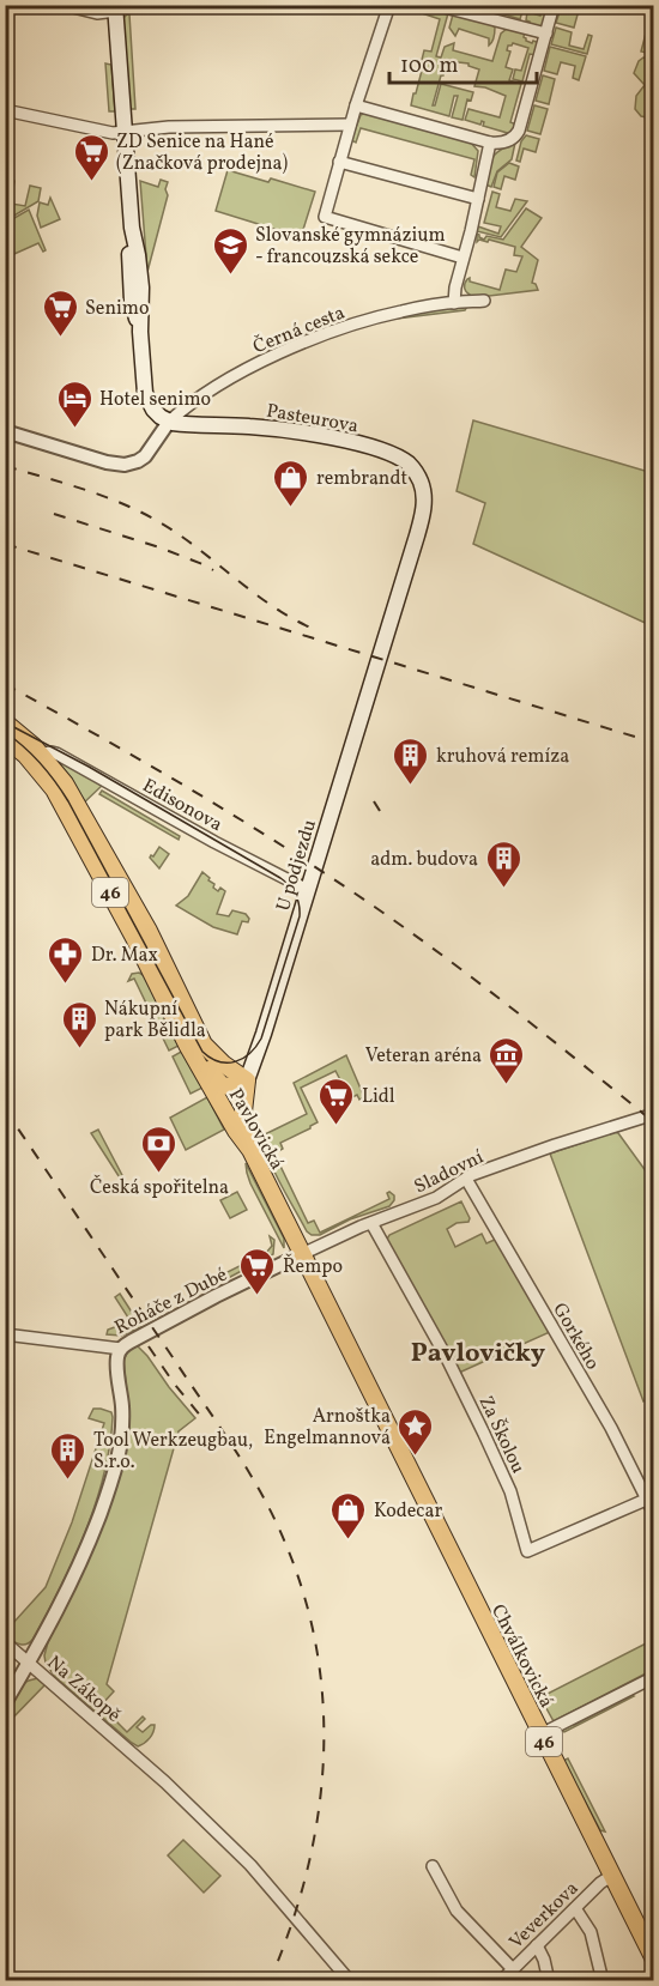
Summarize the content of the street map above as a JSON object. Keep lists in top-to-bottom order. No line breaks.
{"streets":{"main road":["Pasteurova","U podjezdu","46","Pavlovická","Chválkovická"],"street":["Černá cesta","Edisonova","Sladovní","Roháče z Dubé","Gorkého","Za Školou","Na Zákopě","Veverkova"]},"crossings":[["Černá cesta","Pasteurova"],["Pasteurova","U podjezdu"],["Edisonova","U podjezdu"],["Edisonova","46"],["Edisonova","Pavlovická"],["U podjezdu","Pavlovická"],["46","Pavlovická"],["Pavlovická","Sladovní"],["Pavlovická","Roháče z Dubé"],["Pavlovická","Chválkovická"],["Sladovní","Roháče z Dubé"],["Sladovní","Gorkého"],["Sladovní","Za Školou"],["Roháče z Dubé","Na Zákopě"],["Gorkého","Za Školou"],["Chválkovická","Veverkova"]],"districts":["Pavlovičky"],"places":{"supermarket":["ZD Senice na Hané (Značková prodejna)","Senimo","Lidl","Řempo"],"school or university":["Slovanské gymnázium - francouzská sekce"],"hotel":["Hotel senimo"],"shop":["rembrandt","Kodecar"],"building":["kruhová remíza","adm. budova","Nákupní park Bělidla","Tool Werkzeugbau, S.r.o."],"pharmacy":["Dr. Max"],"museum":["Veteran aréna"],"bank":["Česká spořitelna"],"place":["Arnoštka Engelmannová"]},"scale_bar":"100 m"}
